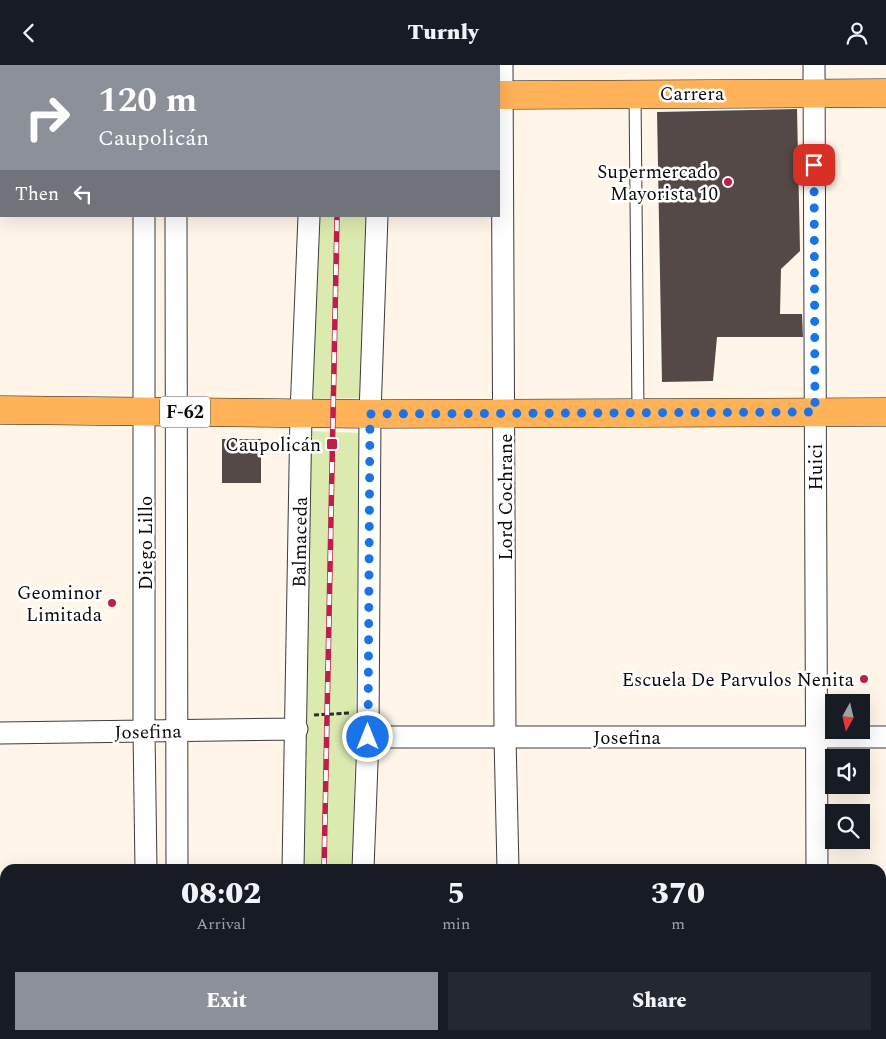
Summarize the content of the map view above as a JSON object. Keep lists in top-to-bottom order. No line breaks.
{"streets":{"main road":["Carrera","F-62"],"street":["Huici","Lord Cochrane","Balmaceda","Diego Lillo","Josefina"]},"crossings":[["Carrera","Huici"],["Carrera","Lord Cochrane"],["F-62","Huici"],["F-62","Lord Cochrane"],["F-62","Balmaceda"],["F-62","Diego Lillo"],["Huici","Josefina"],["Lord Cochrane","Josefina"],["Balmaceda","Josefina"],["Diego Lillo","Josefina"]],"places":{"other":["Supermercado Mayorista 10","Geominor Limitada","Escuela De Parvulos Nenita"],"transit":["Caupolicán"]},"north":"bottom","page":{"header":"Turnly","turn":["120 m","Caupolicán"],"then":"Then","eta":["08:02","Arrival","5","min","370","m"],"buttons":["Exit","Share"]}}
